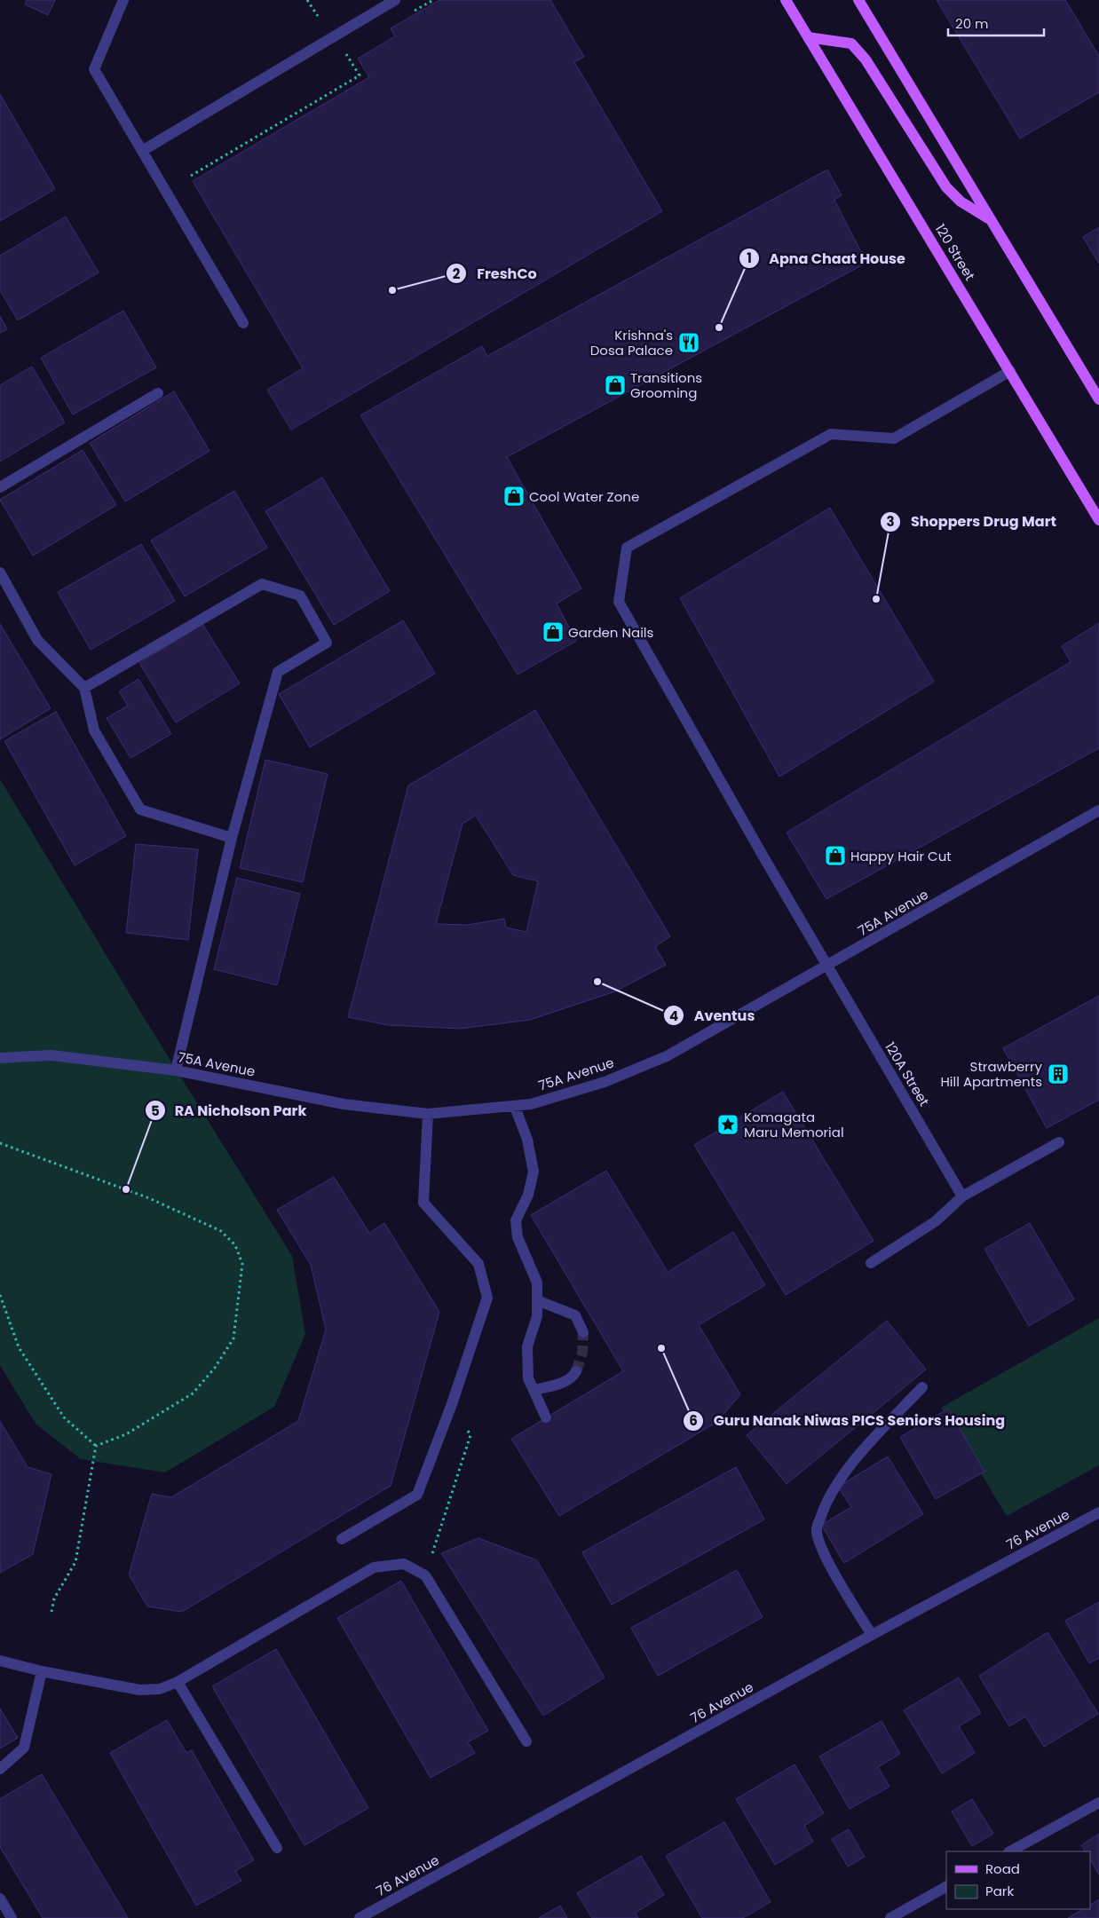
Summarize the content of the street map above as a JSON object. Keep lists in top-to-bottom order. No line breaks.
{"streets":{"main road":["120 Street"],"street":["75A Avenue","120A Street","76 Avenue"]},"crossings":[["120 Street","120A Street"],["75A Avenue","120A Street"]],"places":{"other":["FreshCo","Apna Chaat House","Shoppers Drug Mart","Aventus","RA Nicholson Park","Guru Nanak Niwas PICS Seniors Housing"],"restaurant":["Krishna's Dosa Palace"],"shop":["Transitions Grooming","Cool Water Zone","Garden Nails","Happy Hair Cut"],"building":["Strawberry Hill Apartments"],"place":["Komagata Maru Memorial"]},"legend":["Road","Park"],"scale_bar":"20 m"}
